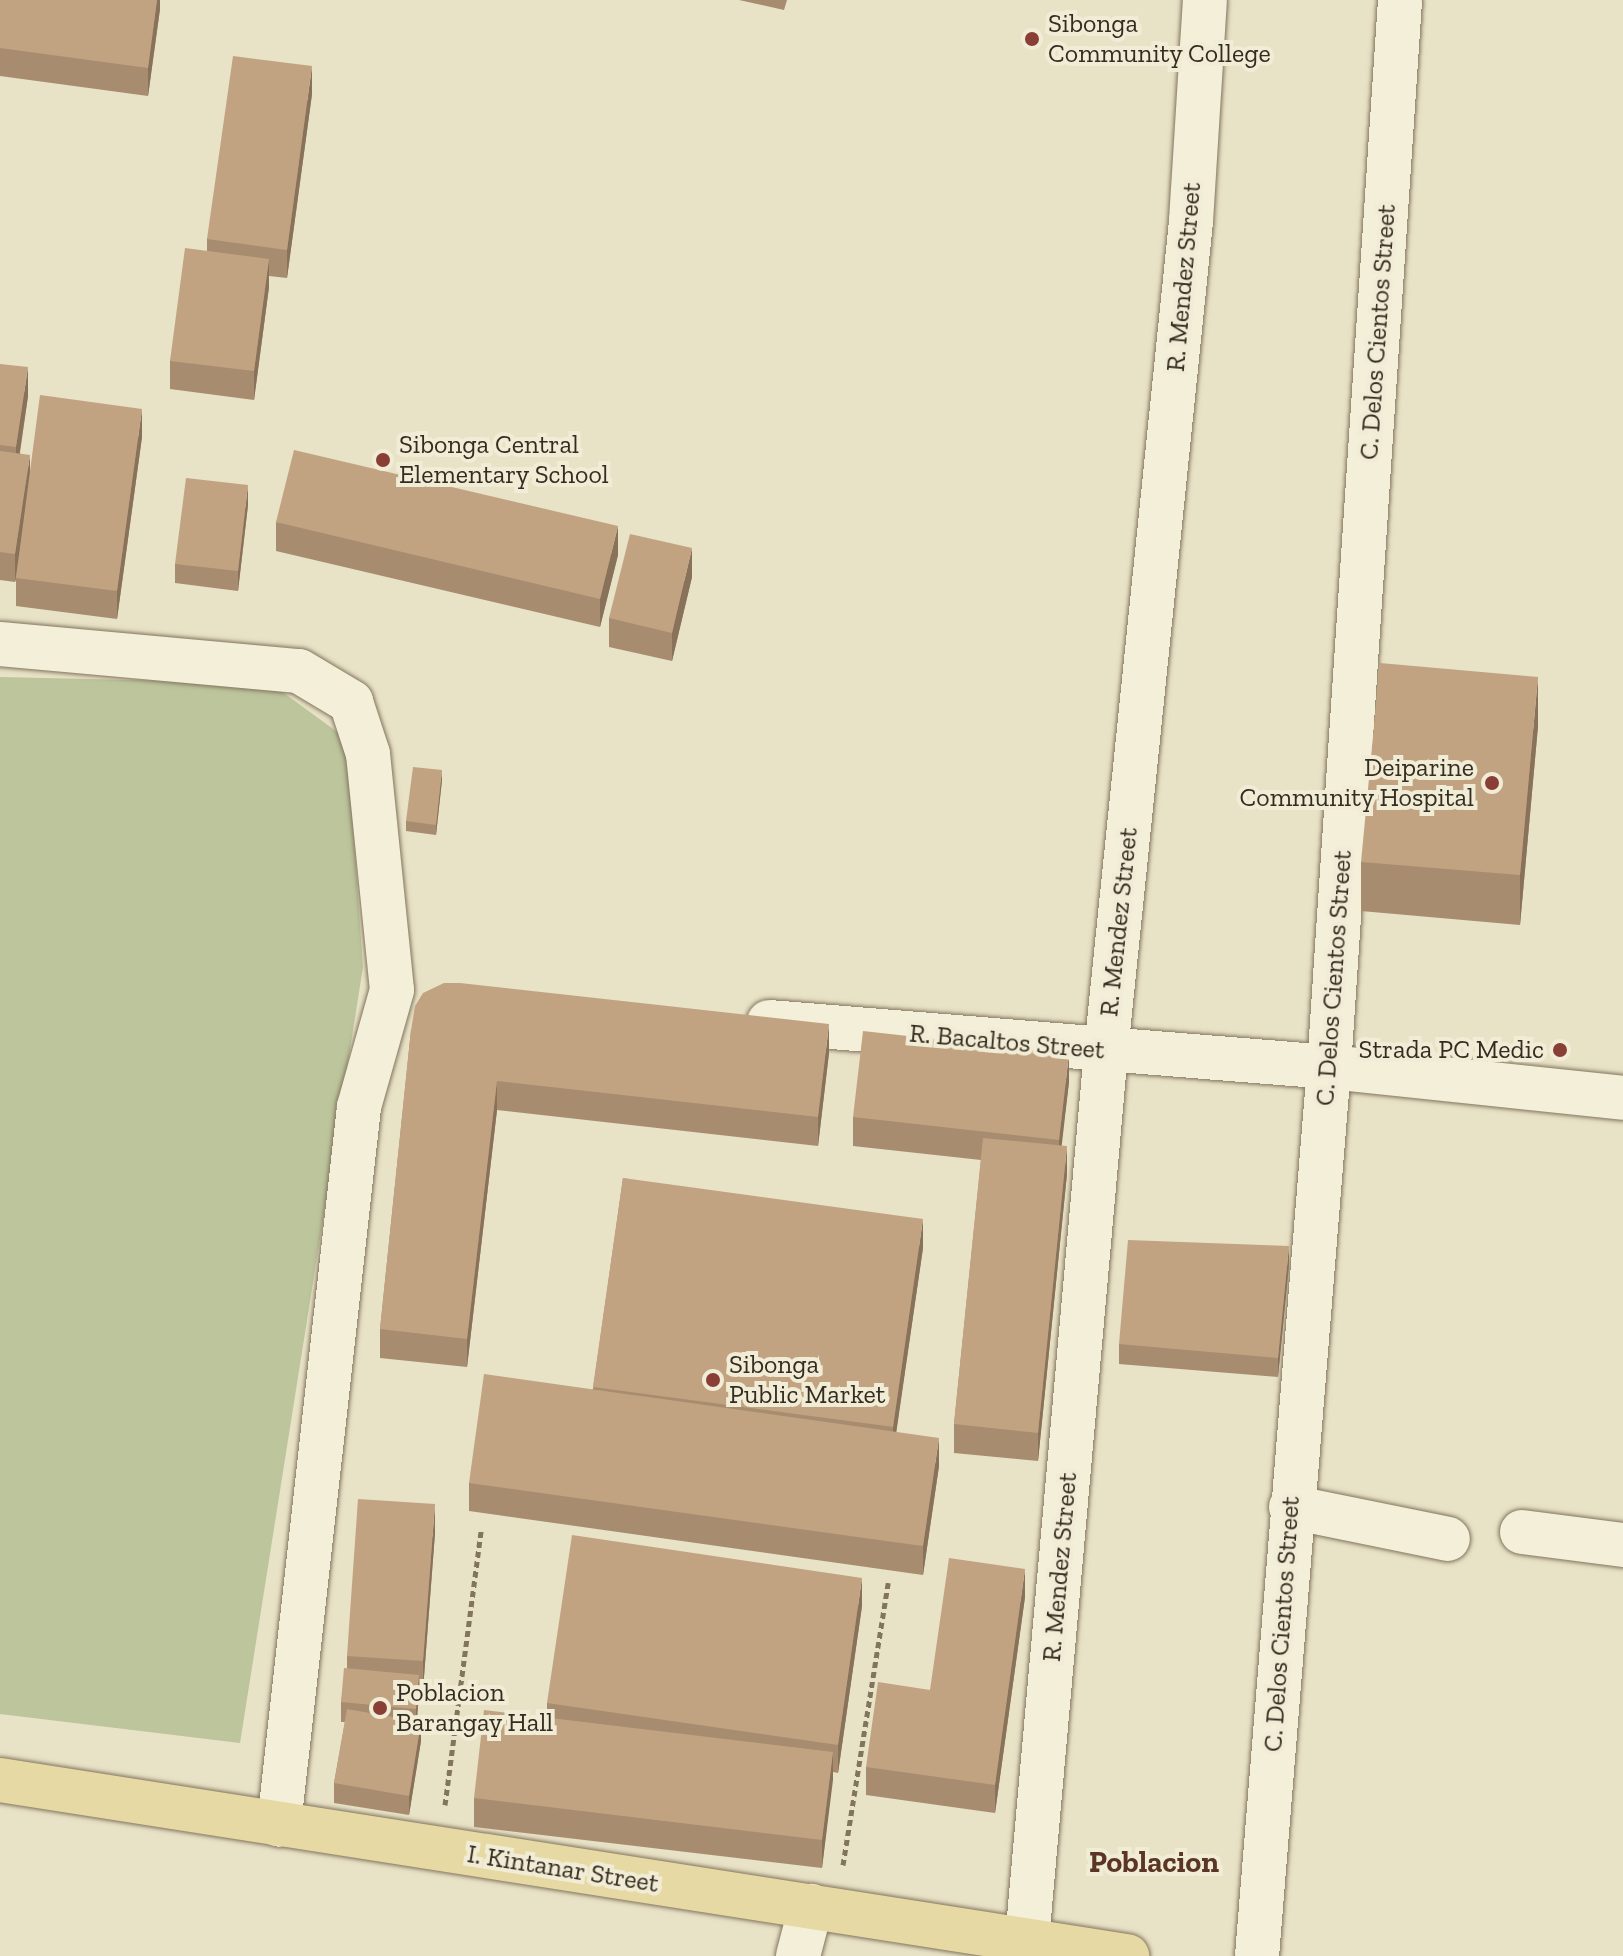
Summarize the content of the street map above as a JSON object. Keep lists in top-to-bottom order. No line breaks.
{"streets":{"main road":["I. Kintanar Street"],"street":["R. Mendez Street","C. Delos Cientos Street","R. Bacaltos Street"]},"crossings":[["R. Mendez Street","R. Bacaltos Street"],["R. Mendez Street","I. Kintanar Street"],["C. Delos Cientos Street","R. Bacaltos Street"]],"districts":["Poblacion"],"places":["Sibonga Community College","Sibonga Central Elementary School","Deiparine Community Hospital","Strada PC Medic","Sibonga Public Market","Poblacion Barangay Hall"]}
